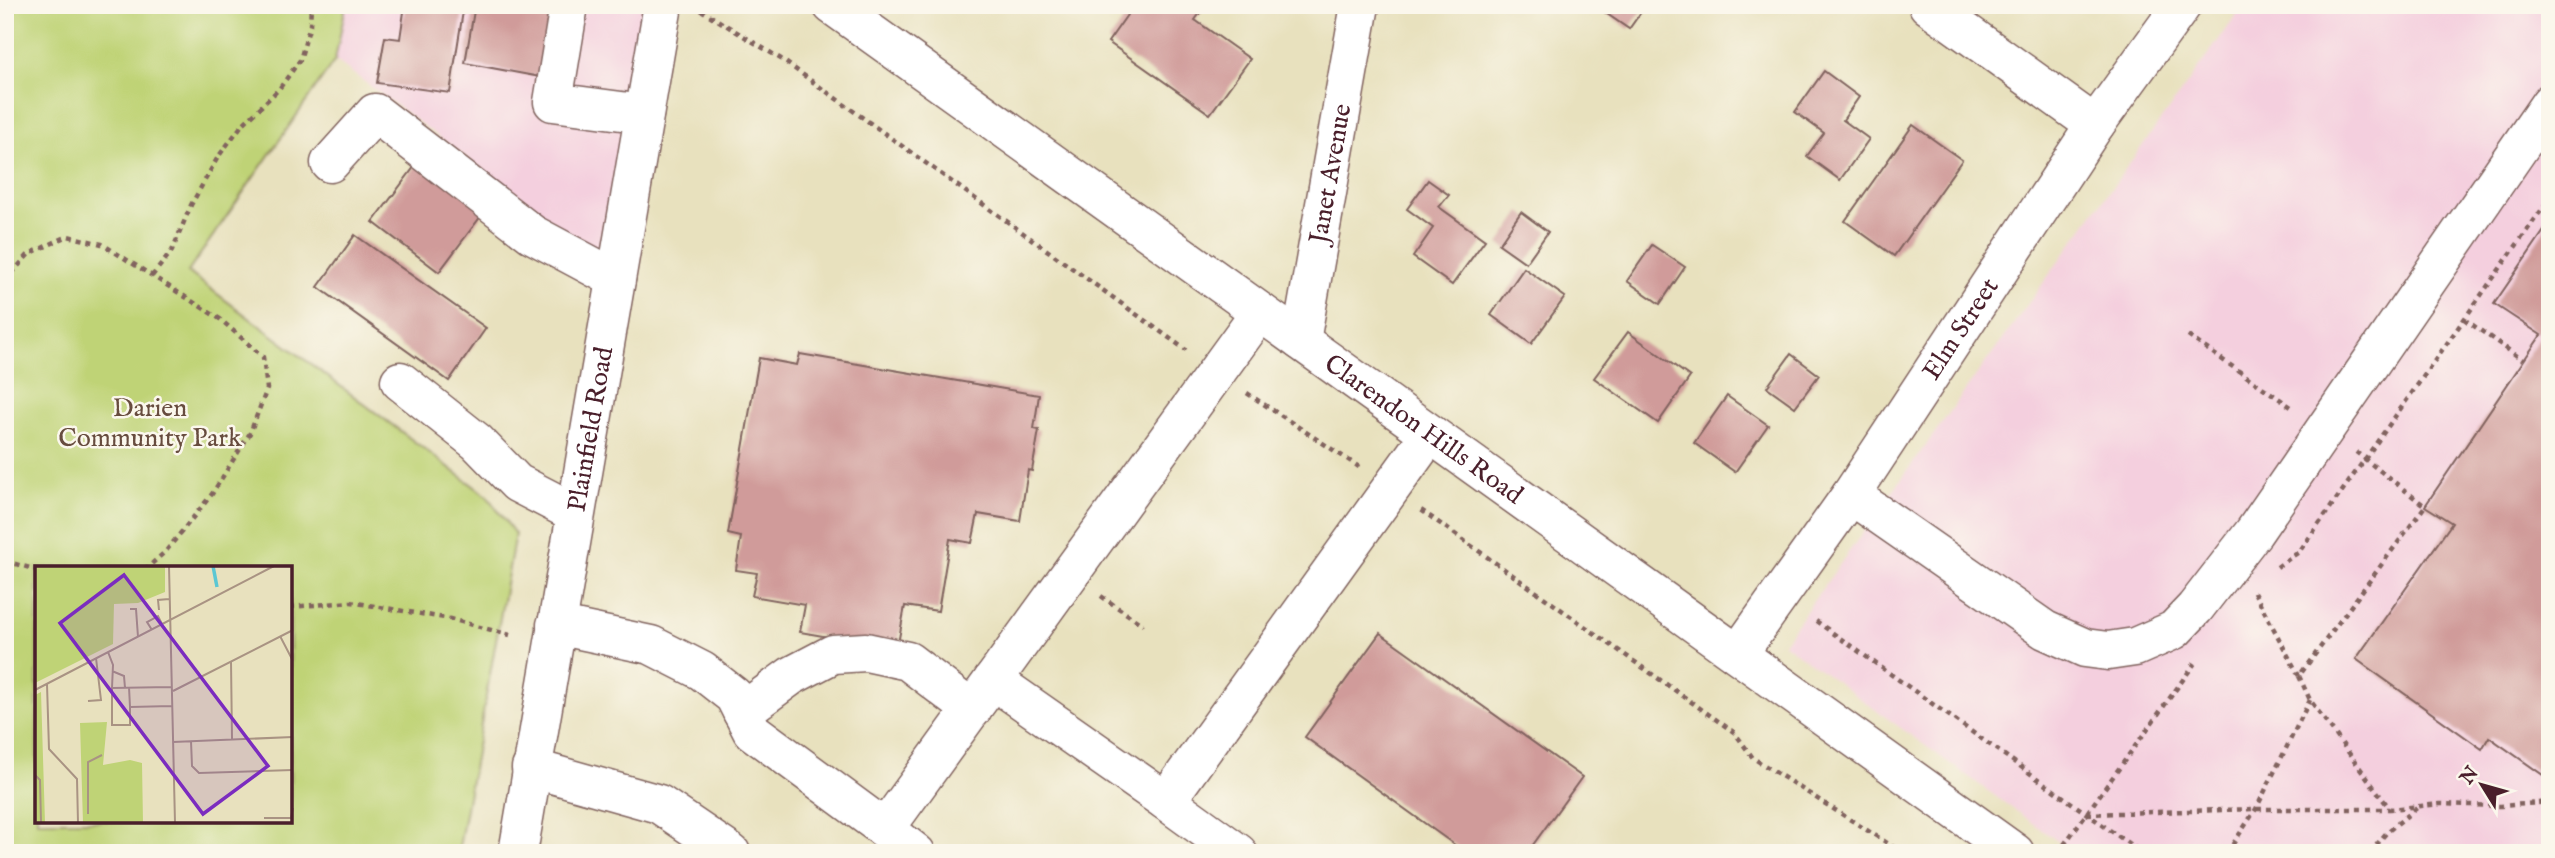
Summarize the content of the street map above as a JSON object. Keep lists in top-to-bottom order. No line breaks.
{"streets":{"street":["Janet Avenue","Elm Street","Plainfield Road","Clarendon Hills Road"]},"crossings":[["Janet Avenue","Clarendon Hills Road"],["Elm Street","Clarendon Hills Road"]],"parks":["Darien Community Park"],"north":"top left"}
